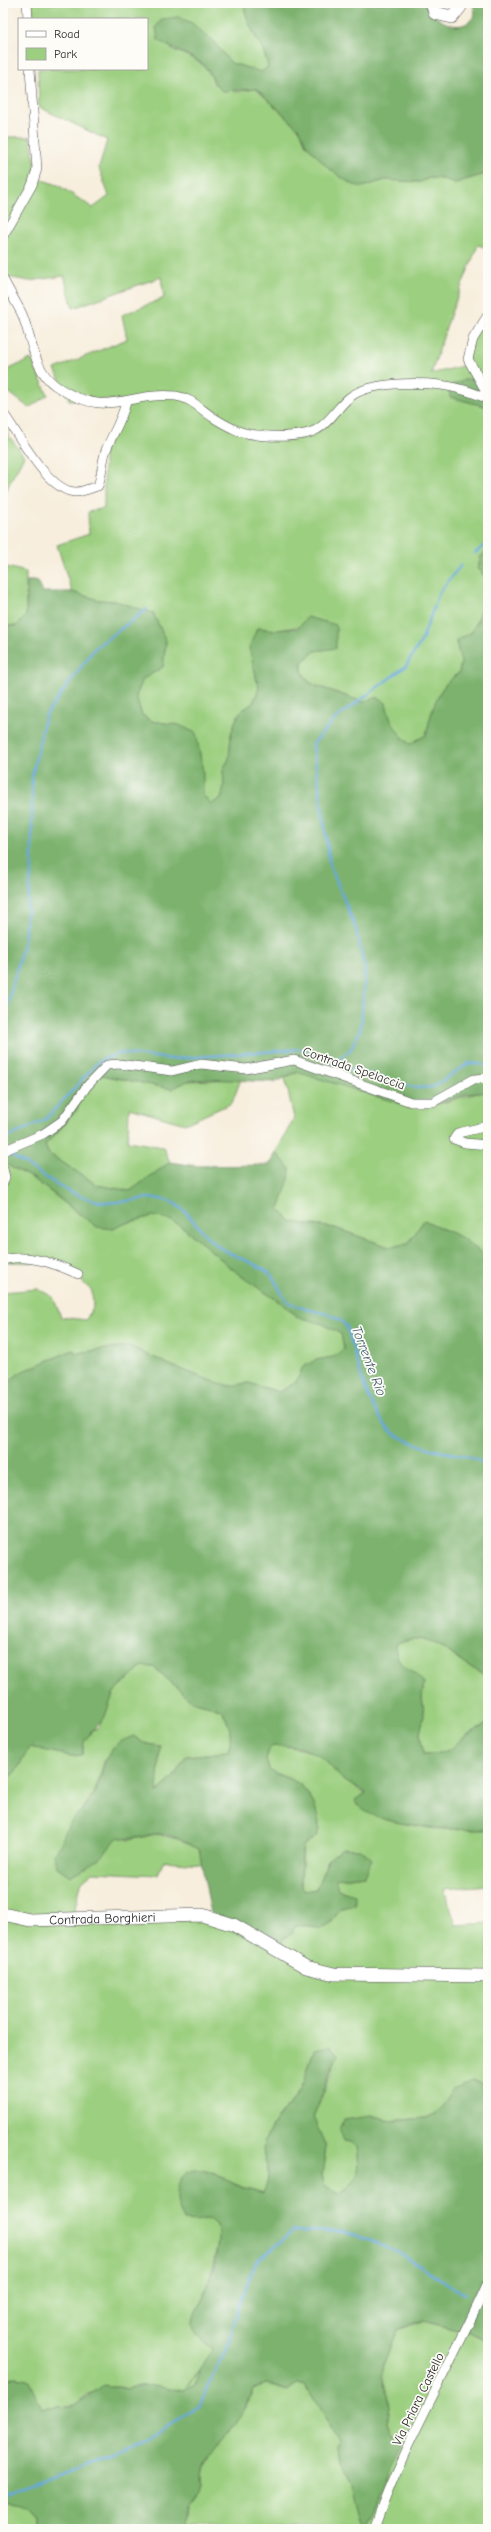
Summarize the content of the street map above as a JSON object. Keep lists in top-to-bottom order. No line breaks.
{"streets":{"street":["Contrada Spelaccia","Contrada Borghieri","Via Priara Castello"]},"water":["Torrente Rio"],"legend":["Road","Park"]}
